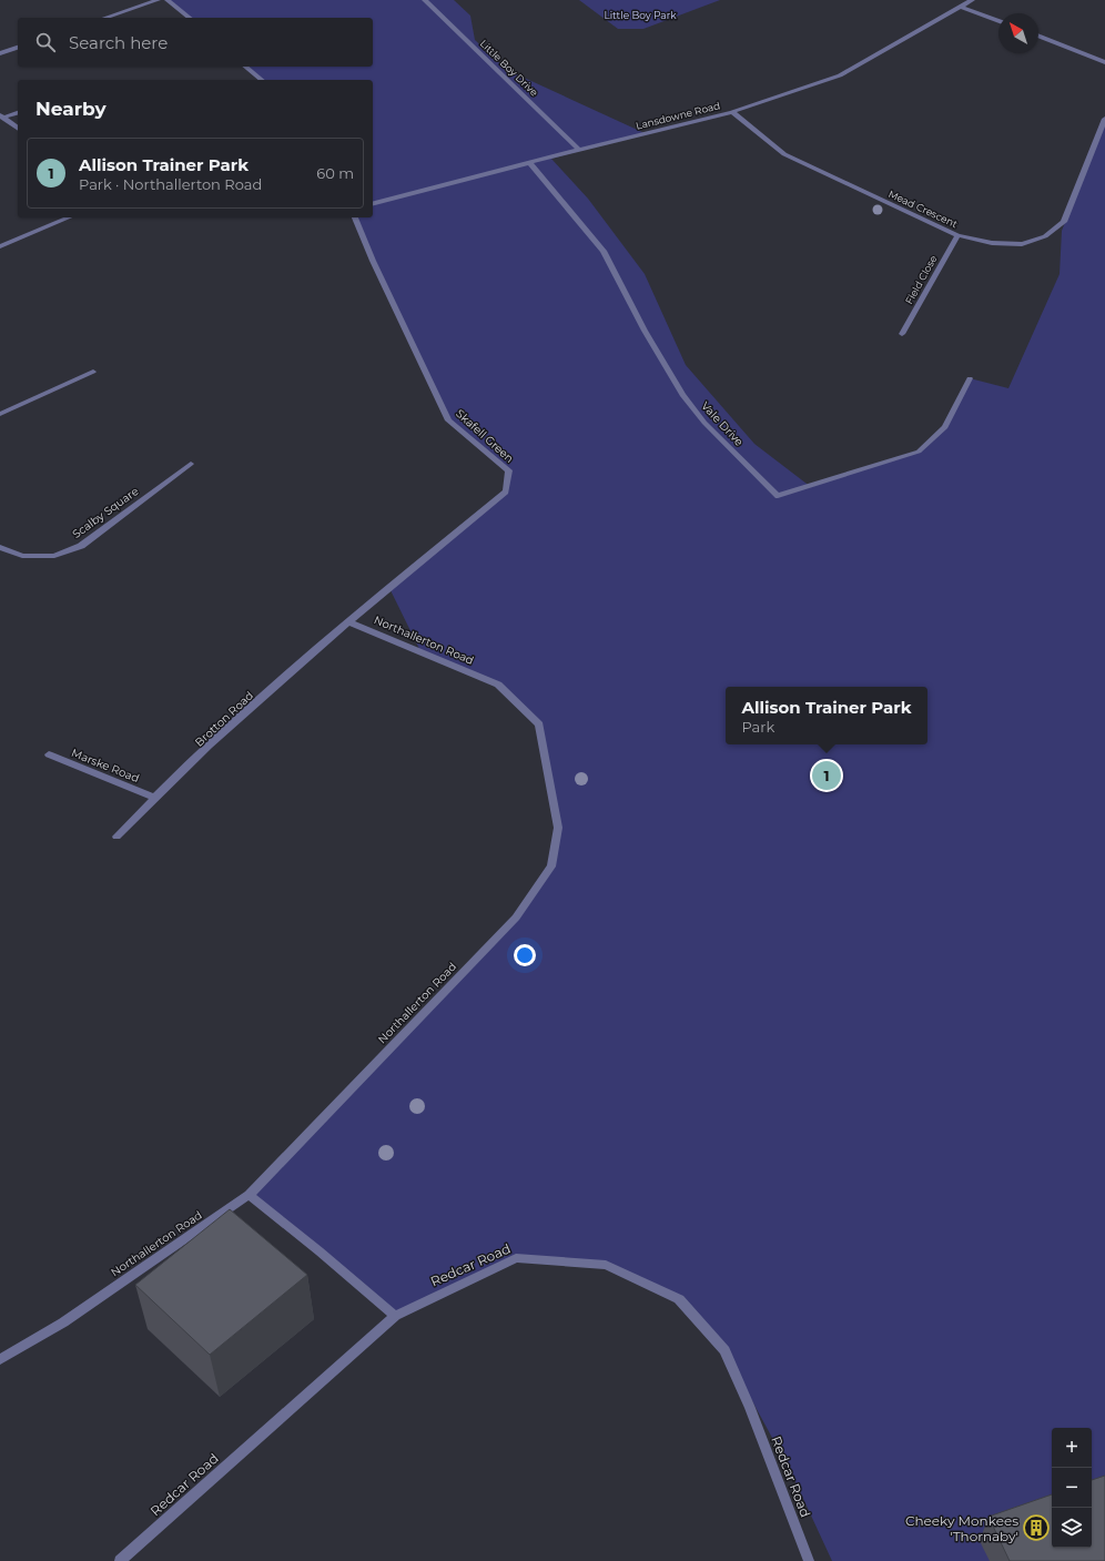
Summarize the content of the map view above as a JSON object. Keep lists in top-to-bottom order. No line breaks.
{"streets":{"street":["Little Boy Drive","Lansdowne Road","Mead Crescent","Field Close","Vale Drive","Skafell Green","Scalby Square","Northallerton Road","Brotton Road","Marske Road","Redcar Road"]},"crossings":[["Little Boy Drive","Lansdowne Road"],["Lansdowne Road","Mead Crescent"],["Lansdowne Road","Vale Drive"],["Mead Crescent","Field Close"],["Skafell Green","Northallerton Road"],["Skafell Green","Brotton Road"],["Northallerton Road","Brotton Road"],["Brotton Road","Marske Road"]],"parks":["Little Boy Park"],"places":{"building":["Cheeky Monkees 'Thornaby'"]},"north":"top left","page":{"search":"Search here","heading":"Nearby","list":[{"mark":"1","name":"Allison Trainer Park","note":"Park · Northallerton Road","value":"60 m"}],"popup":["Allison Trainer Park","Park"],"pins":"1","map_buttons":["+","−"]}}
